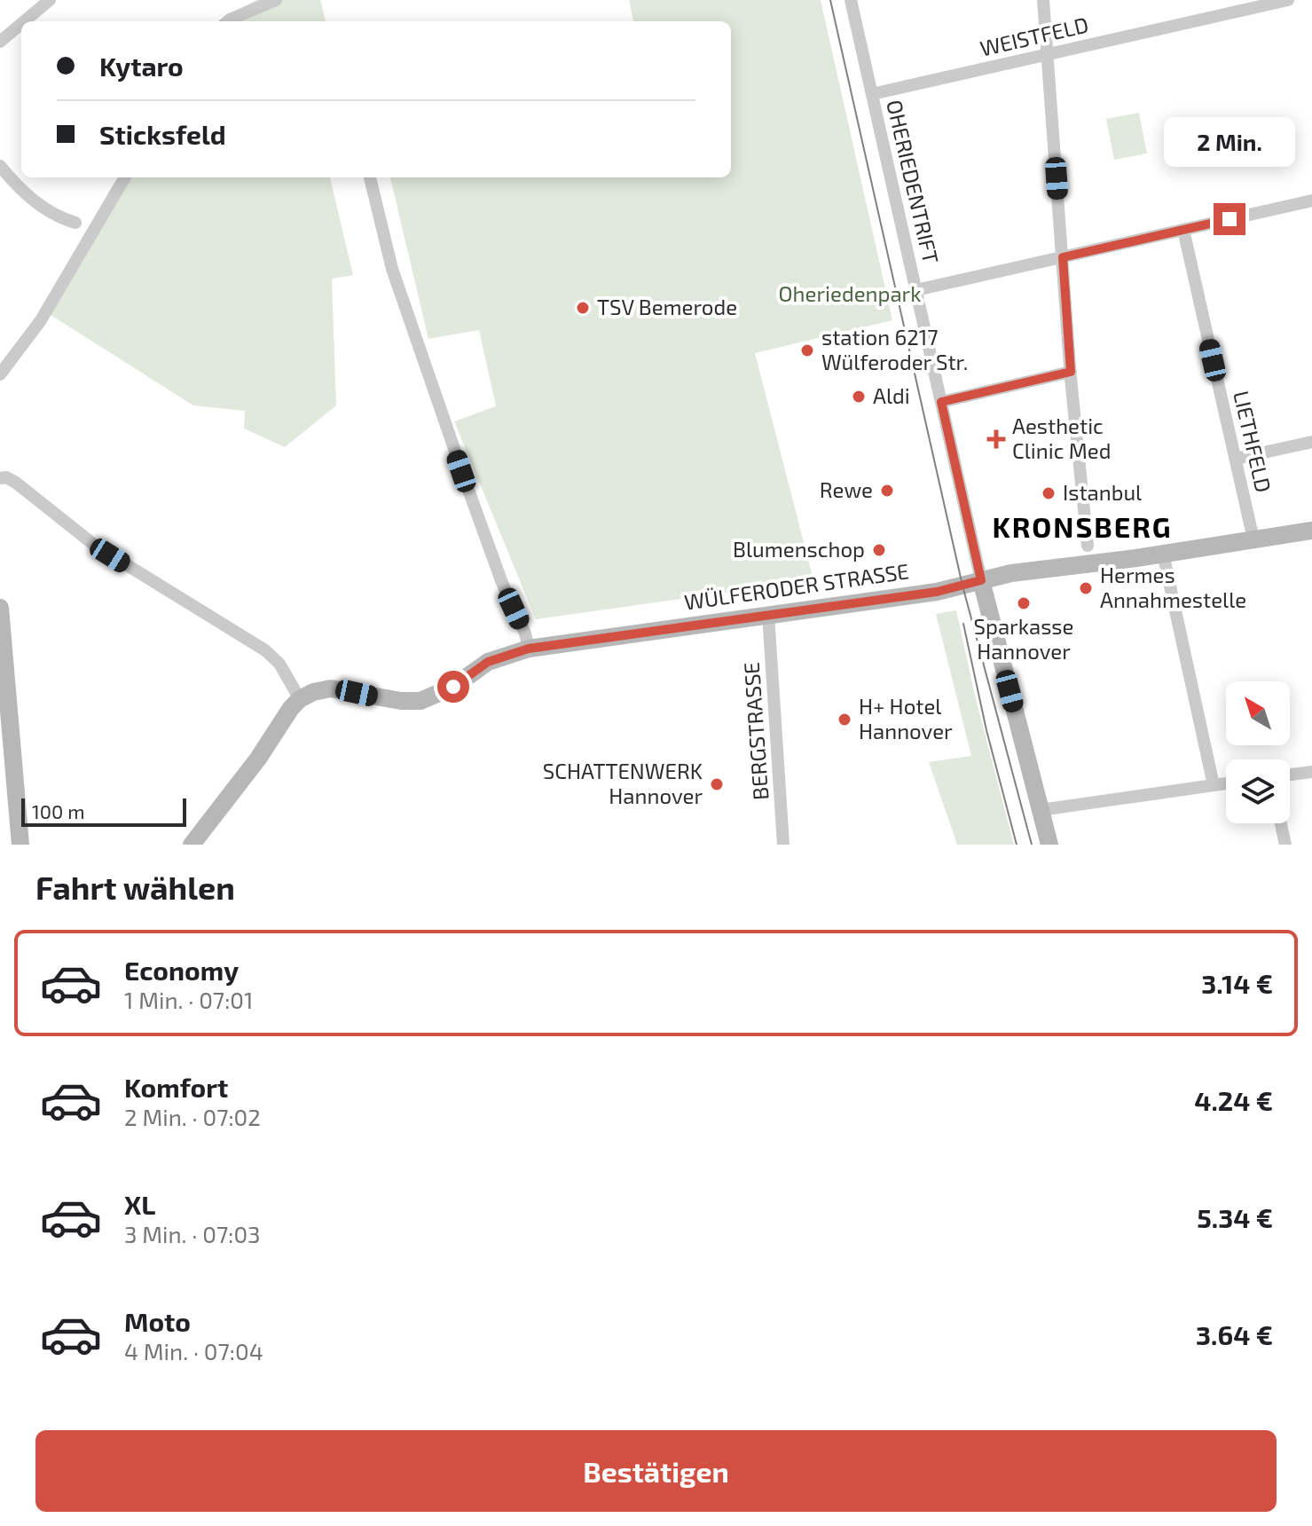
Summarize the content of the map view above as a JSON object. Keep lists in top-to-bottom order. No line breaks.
{"streets":{"main road":["WÜLFERODER STRASSE"],"street":["WEISTFELD","OHERIEDENTRIFT","LIETHFELD","BERGSTRASSE"]},"crossings":[["WEISTFELD","OHERIEDENTRIFT"],["OHERIEDENTRIFT","WÜLFERODER STRASSE"],["LIETHFELD","WÜLFERODER STRASSE"],["WÜLFERODER STRASSE","BERGSTRASSE"]],"districts":["KRONSBERG"],"parks":["Oheriedenpark"],"places":{"other":["TSV Bemerode","station 6217 Wülferoder Str.","Aldi","Rewe","Istanbul","Blumenschop","Hermes Annahmestelle","Sparkasse Hannover","H+ Hotel Hannover","SCHATTENWERK Hannover"],"health":["Aesthetic Clinic Med"]},"scale_bar":"100 m","north":"top left","page":{"banner":["Kytaro","Sticksfeld"],"bubble":"2 Min.","scale":"100 m","heading":"Fahrt wählen","list":[{"name":"Economy","note":"1 Min. · 07:01","value":"3.14 €"},{"name":"Komfort","note":"2 Min. · 07:02","value":"4.24 €"},{"name":"XL","note":"3 Min. · 07:03","value":"5.34 €"},{"name":"Moto","note":"4 Min. · 07:04","value":"3.64 €"}],"buttons":"Bestätigen"}}
